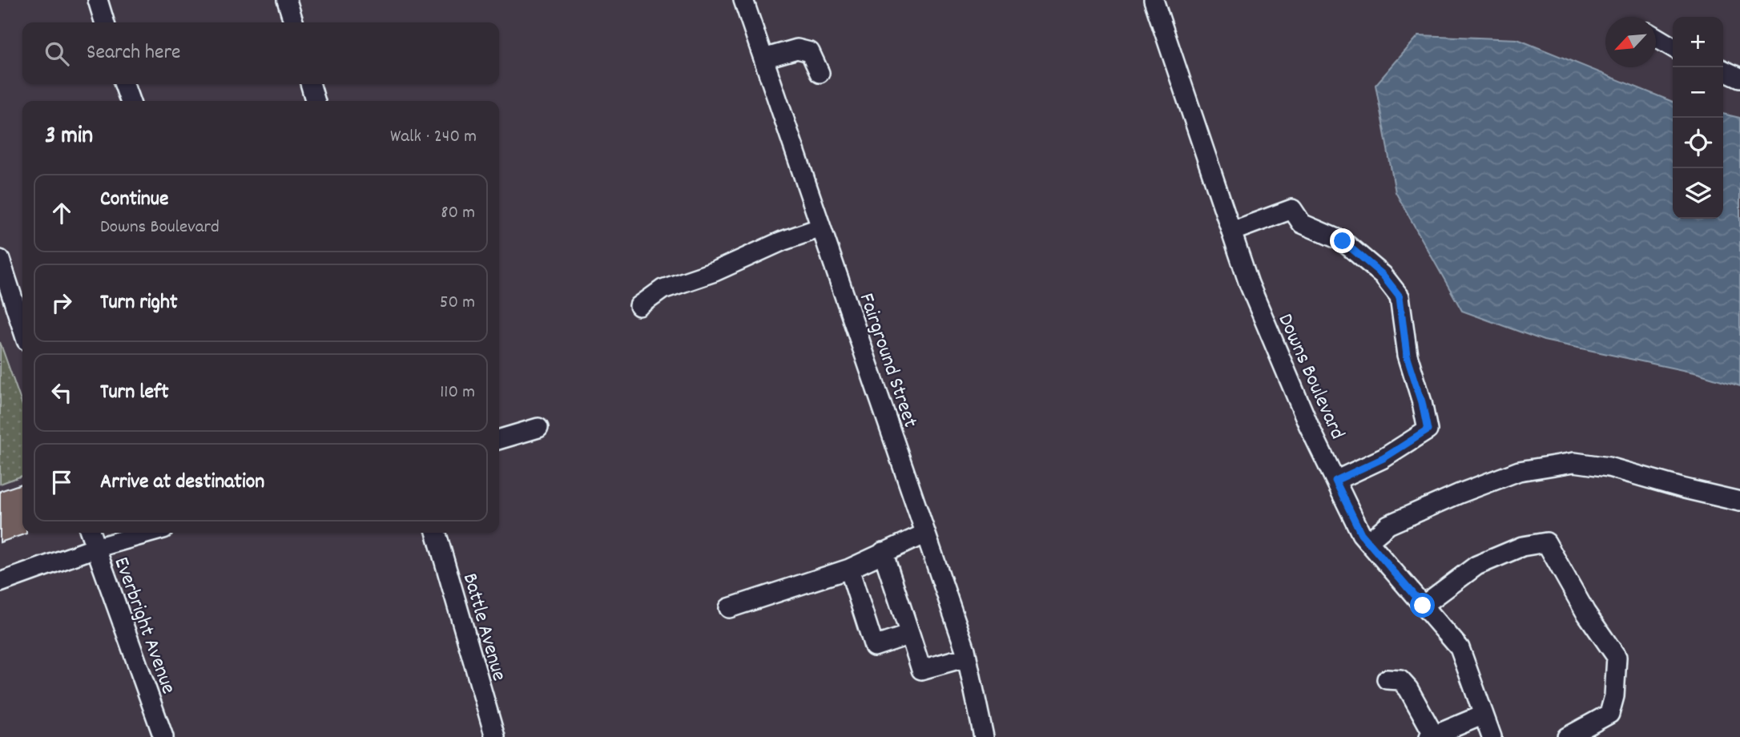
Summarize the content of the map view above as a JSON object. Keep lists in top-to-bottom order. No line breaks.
{"streets":{"street":["Fairground Street","Downs Boulevard","Everbright Avenue","Battle Avenue"]},"north":"bottom left","page":{"map_buttons":["+","−"],"search":"Search here","heading":["3 min","Walk · 240 m"],"list":[["Continue","Downs Boulevard","80 m"],["Turn right","50 m"],["Turn left","110 m"],"Arrive at destination"]}}
